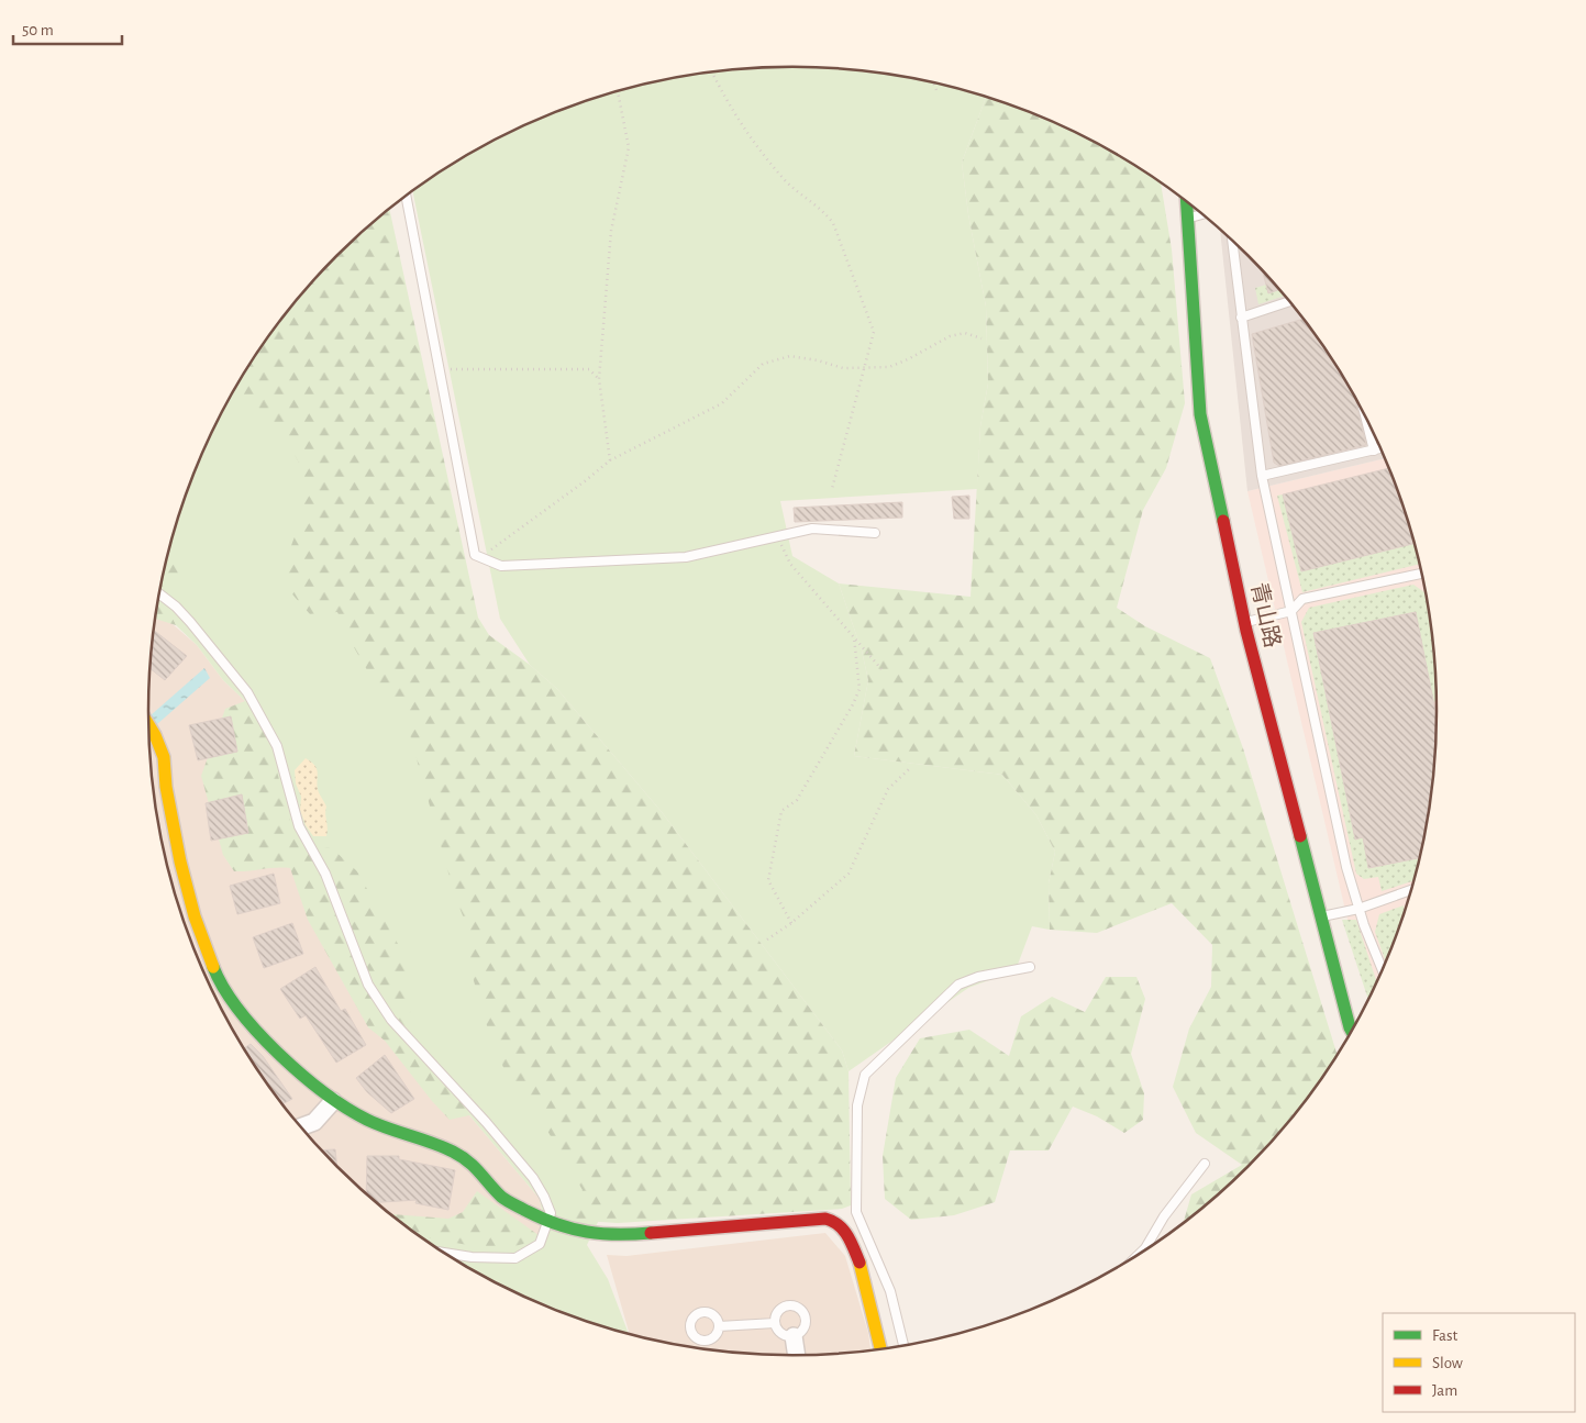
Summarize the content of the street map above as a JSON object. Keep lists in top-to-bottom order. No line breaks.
{"streets":{"street":["青山路"]},"legend":["Fast","Slow","Jam"],"scale_bar":"50 m"}
